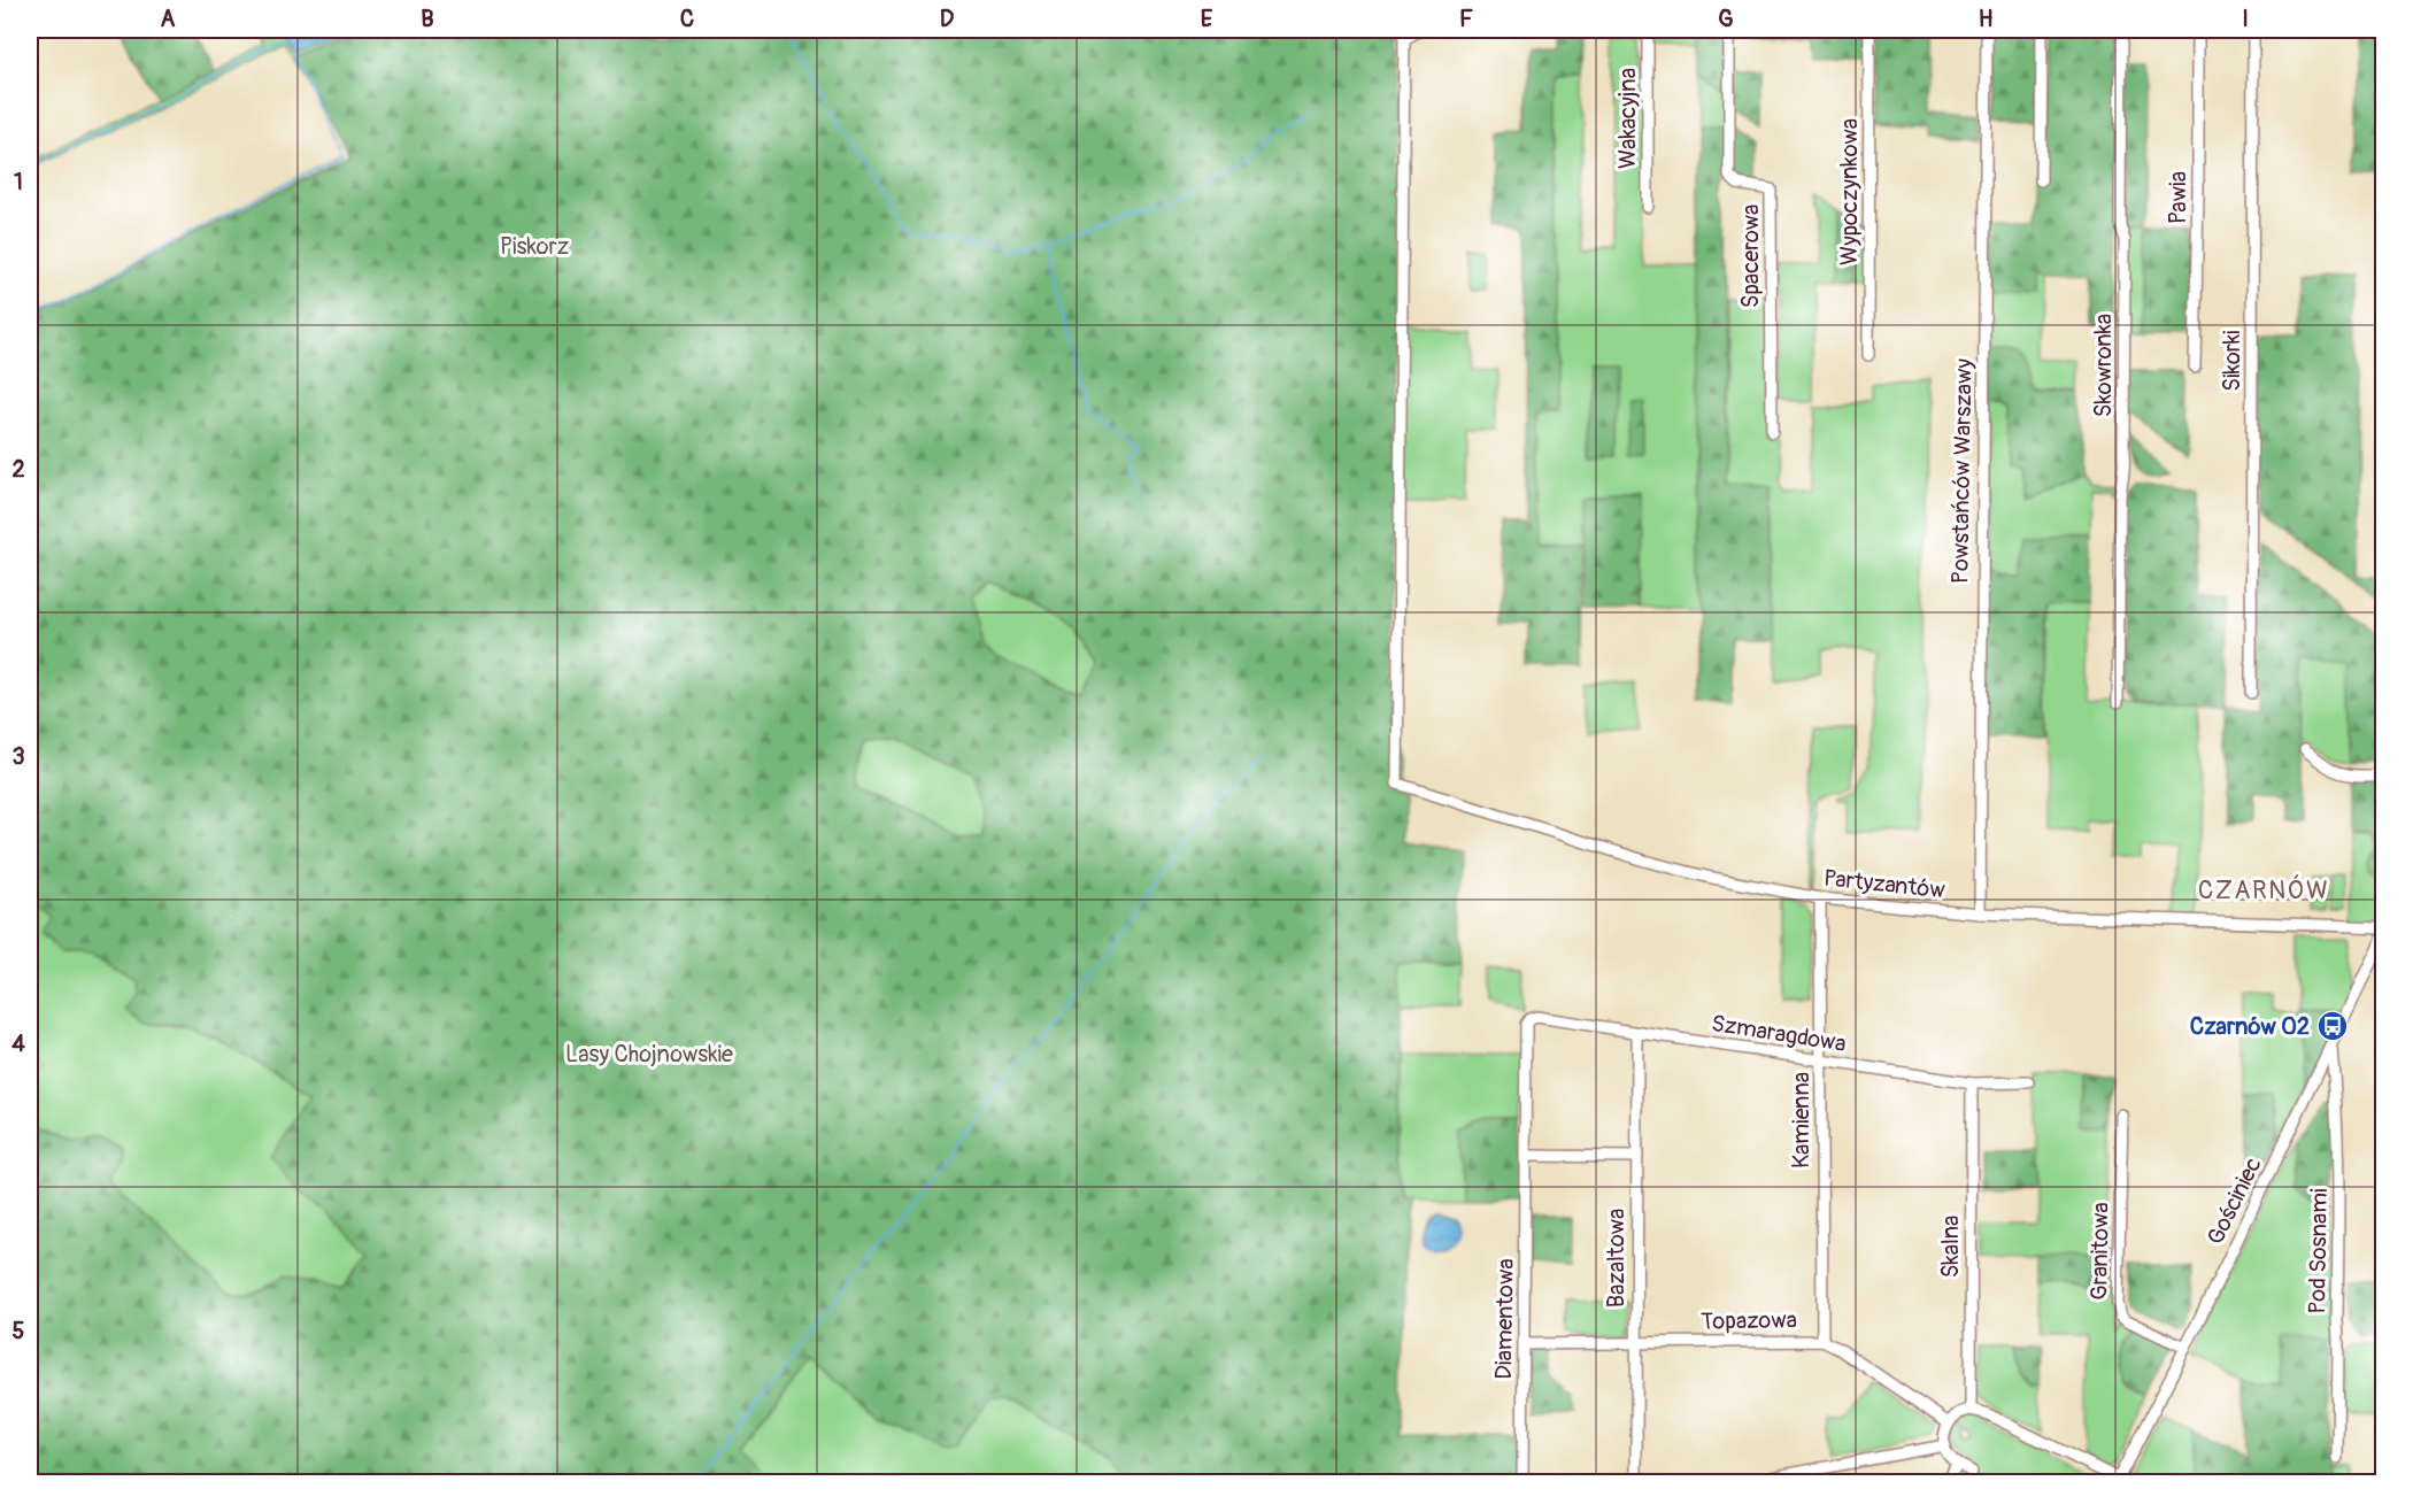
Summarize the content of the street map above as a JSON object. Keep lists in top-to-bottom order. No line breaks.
{"streets":{"street":["Wakacyjna","Wypoczynkowa","Pawia","Spacerowa","Sikorki","Skowronka","Powstańców Warszawy","Partyzantów","Szmaragdowa","Kamienna","Gościniec","Skalna","Granitowa","Pod Sosnami","Bazaltowa","Diamentowa","Topazowa"]},"crossings":[["Powstańców Warszawy","Partyzantów"],["Partyzantów","Kamienna"],["Szmaragdowa","Kamienna"],["Szmaragdowa","Skalna"],["Szmaragdowa","Bazaltowa"],["Szmaragdowa","Diamentowa"],["Kamienna","Topazowa"],["Gościniec","Granitowa"],["Gościniec","Pod Sosnami"],["Bazaltowa","Topazowa"],["Diamentowa","Topazowa"]],"districts":["CZARNÓW"],"parks":["Piskorz","Lasy Chojnowskie"],"places":{"bus stop":["Czarnów 02"]},"grid":{"columns":["A","B","C","D","E","F","G","H","I"],"rows":["1","2","3","4","5"]}}
